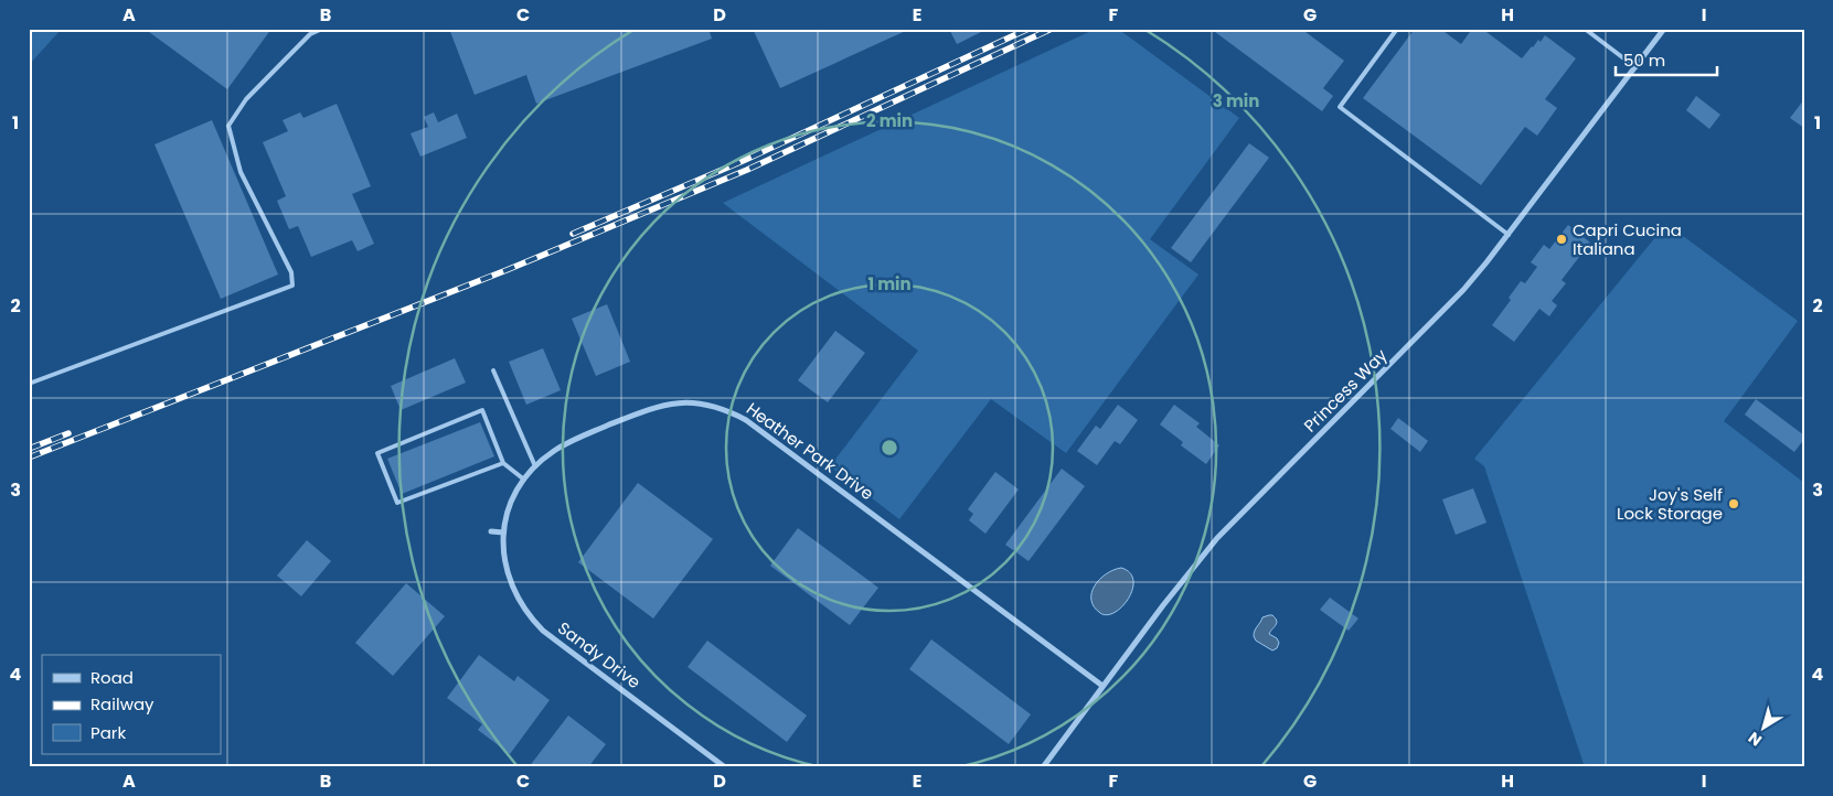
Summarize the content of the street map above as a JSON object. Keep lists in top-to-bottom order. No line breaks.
{"streets":{"street":["Princess Way","Heather Park Drive","Sandy Drive"]},"crossings":[["Princess Way","Heather Park Drive"],["Heather Park Drive","Sandy Drive"]],"places":["Capri Cucina Italiana","Joy's Self Lock Storage"],"legend":["Road","Railway","Park"],"scale_bar":"50 m","north":"bottom left","grid":{"columns":["A","B","C","D","E","F","G","H","I"],"rows":["1","2","3","4"]},"rings":["3 min","2 min","1 min"]}
